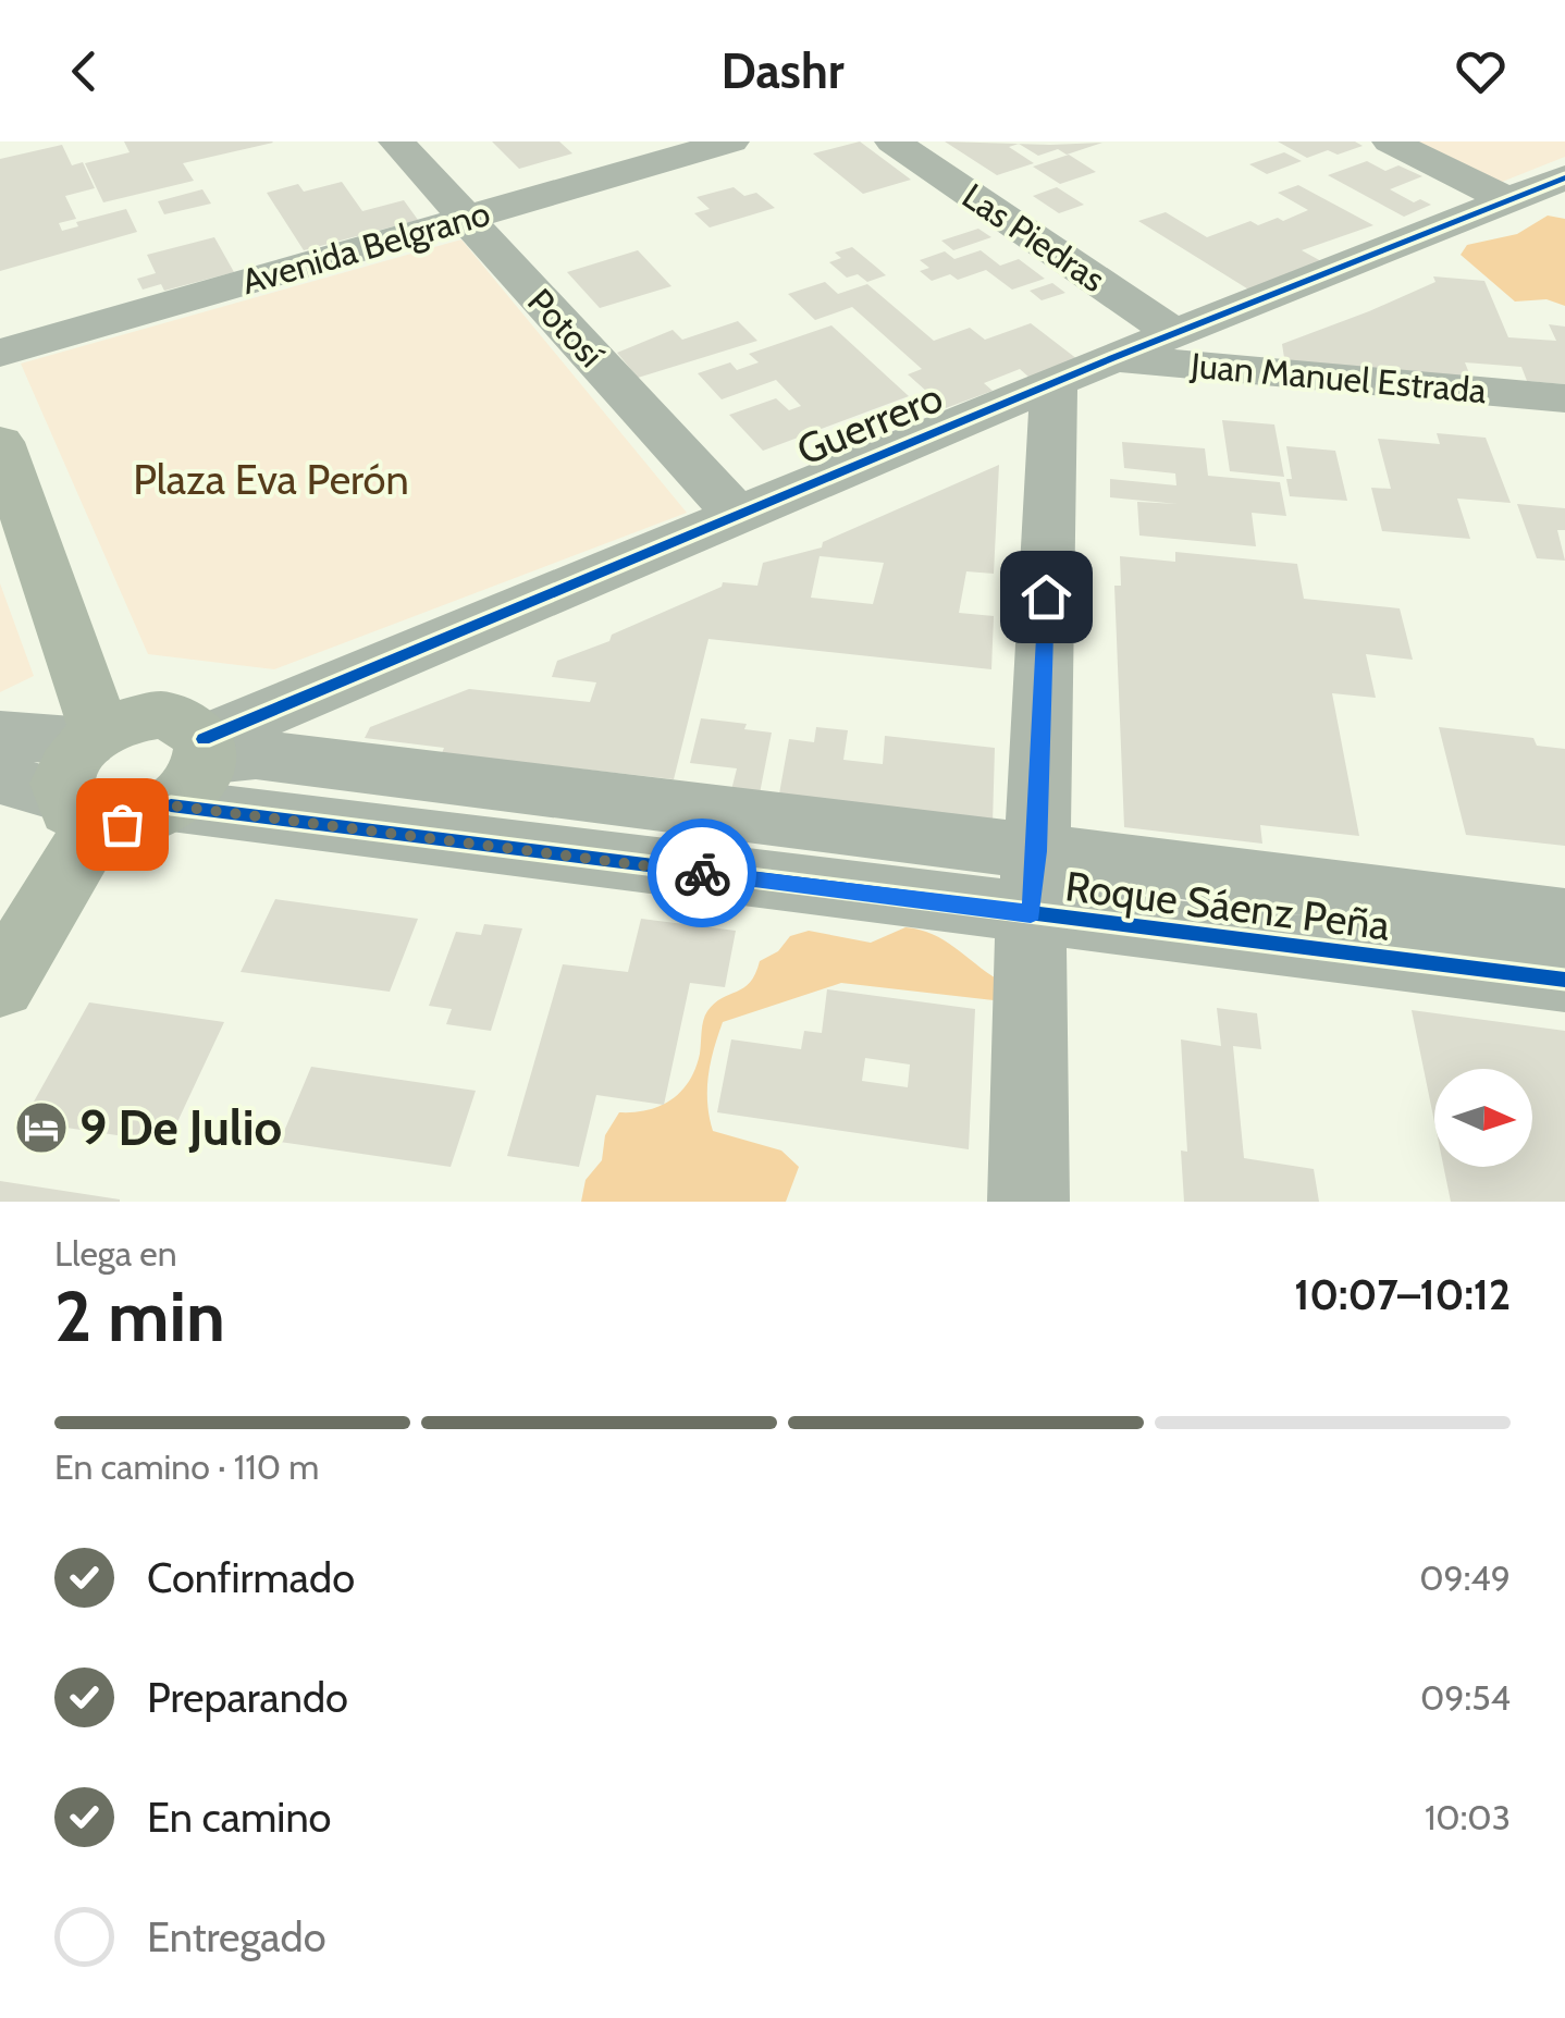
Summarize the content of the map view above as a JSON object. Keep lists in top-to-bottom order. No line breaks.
{"streets":{"street":["Las Piedras","Avenida Belgrano","Potosí","Juan Manuel Estrada","Guerrero","Roque Sáenz Peña"]},"crossings":[["Las Piedras","Guerrero"],["Avenida Belgrano","Potosí"],["Potosí","Guerrero"],["Juan Manuel Estrada","Guerrero"],["Guerrero","Roque Sáenz Peña"]],"parks":["Plaza Eva Perón"],"places":{"hotel":["9 De Julio"]},"north":"right","page":{"header":"Dashr","heading":["2 min","Llega en","10:07–10:12"],"bar":"En camino · 110 m","list":[["Confirmado","09:49"],["Preparando","09:54"],["En camino","10:03"],"Entregado"]}}
